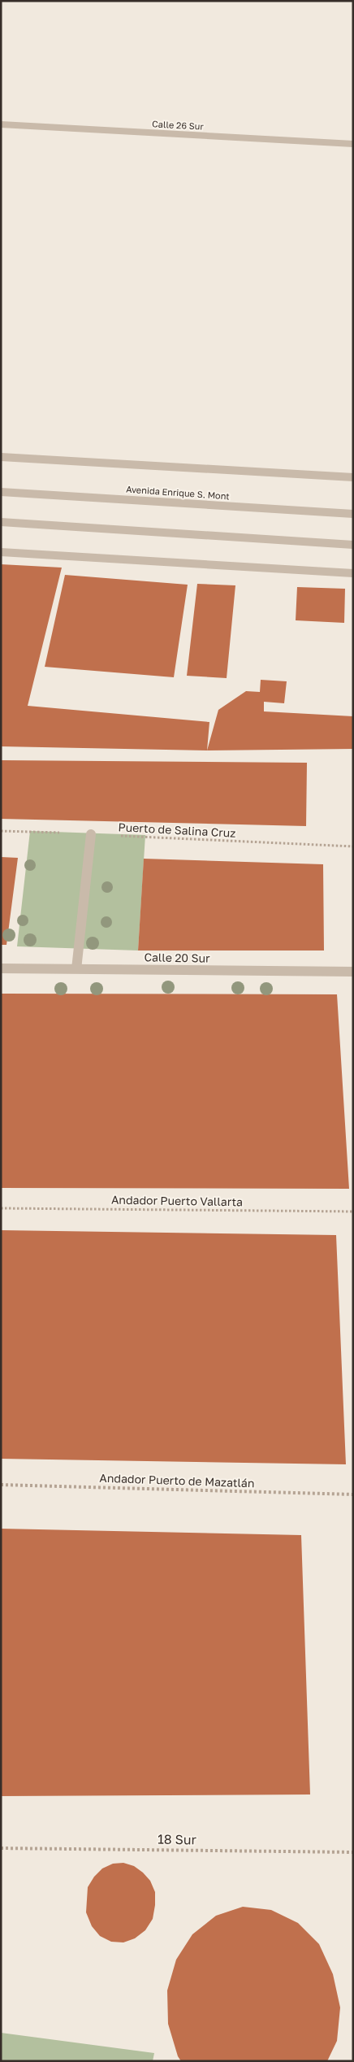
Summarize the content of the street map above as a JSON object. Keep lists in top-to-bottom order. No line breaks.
{"streets":{"street":["Calle 26 Sur","Avenida Enrique S. Mont","Calle 20 Sur"],"path":["Puerto de Salina Cruz","Andador Puerto Vallarta","Andador Puerto de Mazatlán","18 Sur"]}}
